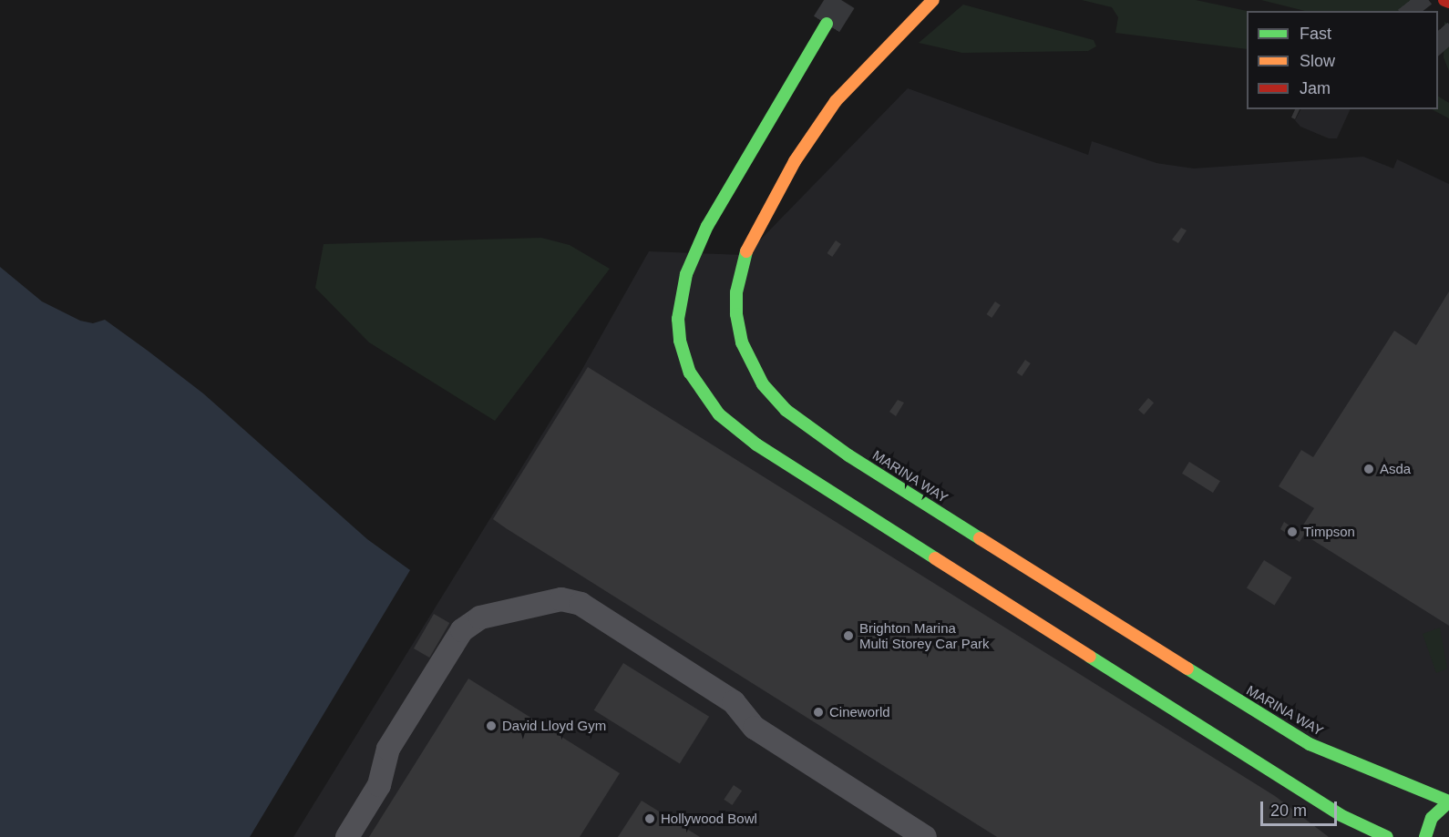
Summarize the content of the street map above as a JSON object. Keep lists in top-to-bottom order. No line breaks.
{"streets":{"street":["MARINA WAY"]},"places":["Asda","Timpson","Brighton Marina Multi Storey Car Park","Cineworld","David Lloyd Gym","Hollywood Bowl"],"legend":["Fast","Slow","Jam"],"scale_bar":"20 m"}
